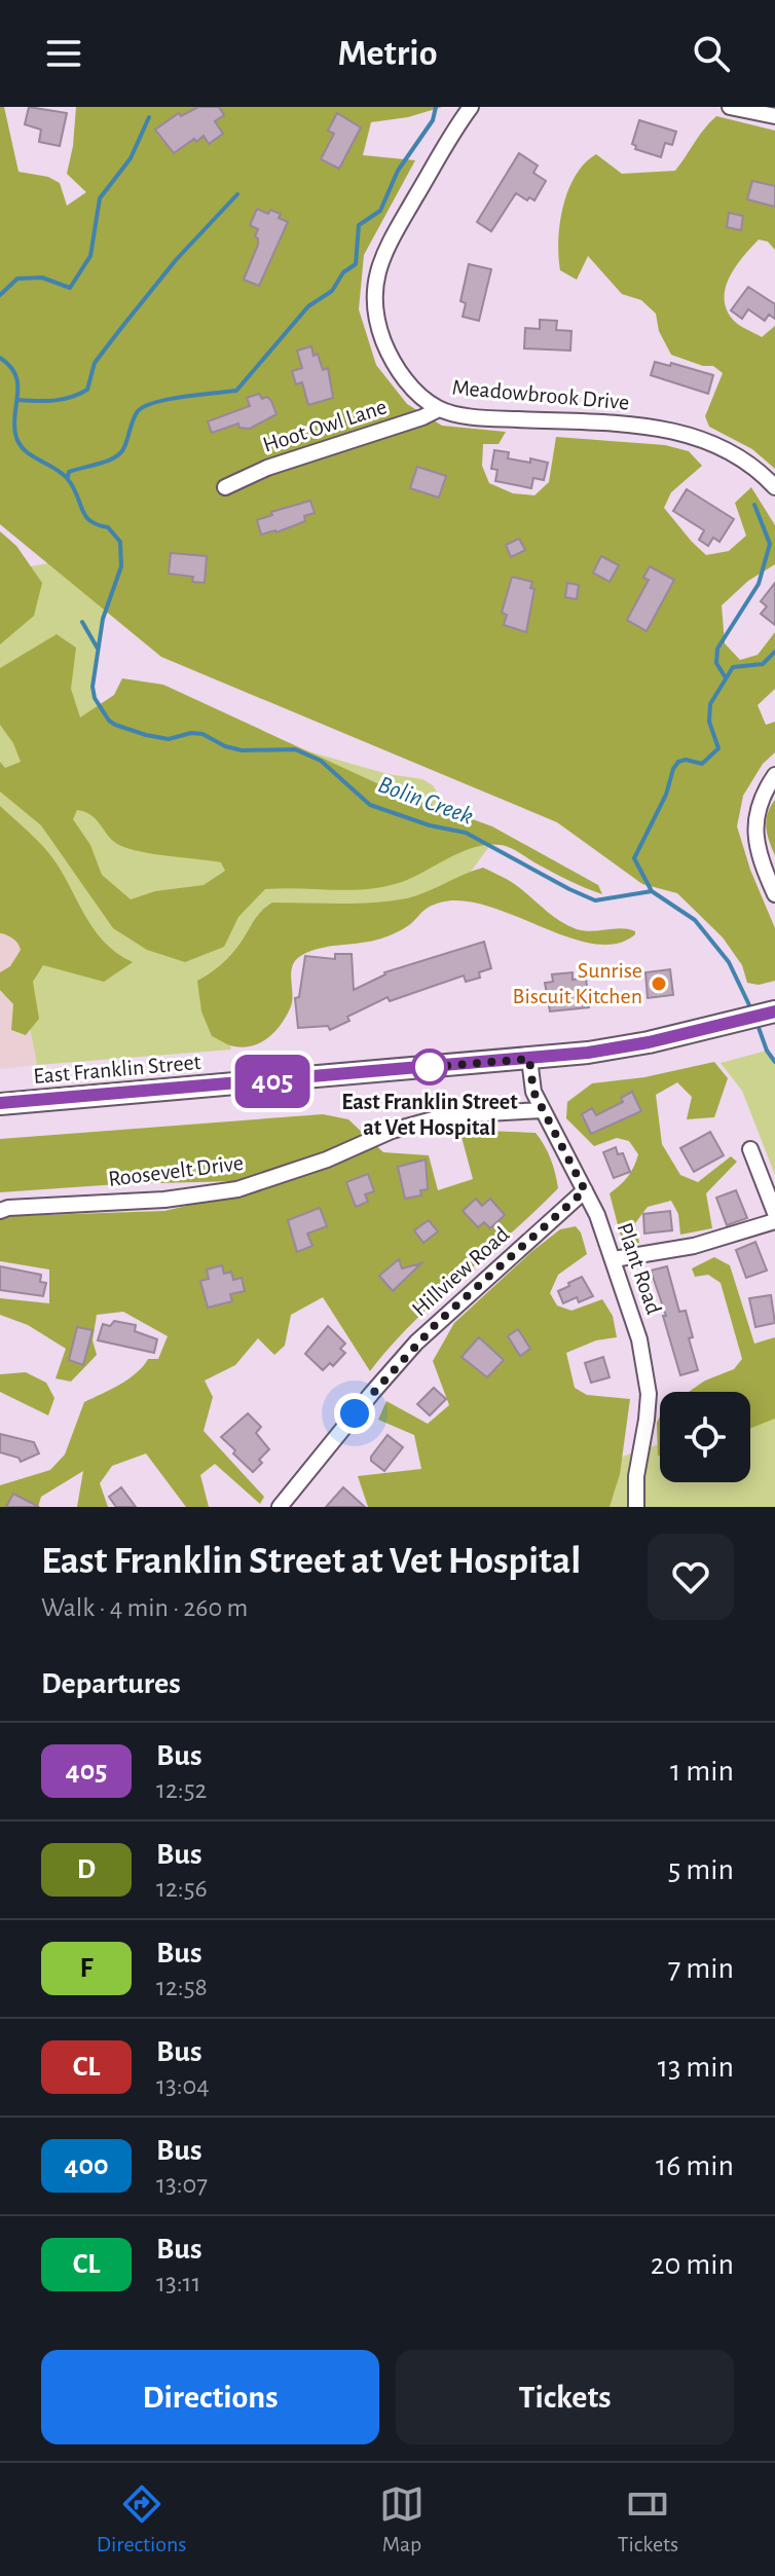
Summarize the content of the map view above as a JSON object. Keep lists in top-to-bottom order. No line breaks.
{"streets":{"main road":["East Franklin Street"],"street":["Meadowbrook Drive","Hoot Owl Lane","Roosevelt Drive","Plant Road","Hillview Road"]},"crossings":[["Meadowbrook Drive","Hoot Owl Lane"],["East Franklin Street","Plant Road"],["Roosevelt Drive","Plant Road"],["Plant Road","Hillview Road"]],"water":["Bolin Creek"],"places":["Sunrise Biscuit Kitchen","East Franklin Street at Vet Hospital"],"lines":["bus line 405"],"page":{"header":"Metrio","on_map":"405","heading":[["East Franklin Street at Vet Hospital","Walk · 4 min · 260 m"],"Departures"],"list":[{"mark":"405","name":"Bus","note":"12:52","value":"1 min"},{"mark":"D","name":"Bus","note":"12:56","value":"5 min"},{"mark":"F","name":"Bus","note":"12:58","value":"7 min"},{"mark":"CL","name":"Bus","note":"13:04","value":"13 min"},{"mark":"400","name":"Bus","note":"13:07","value":"16 min"},{"mark":"CL","name":"Bus","note":"13:11","value":"20 min"}],"buttons":["Directions","Tickets"],"tabs":["Directions","Map","Tickets"]}}
